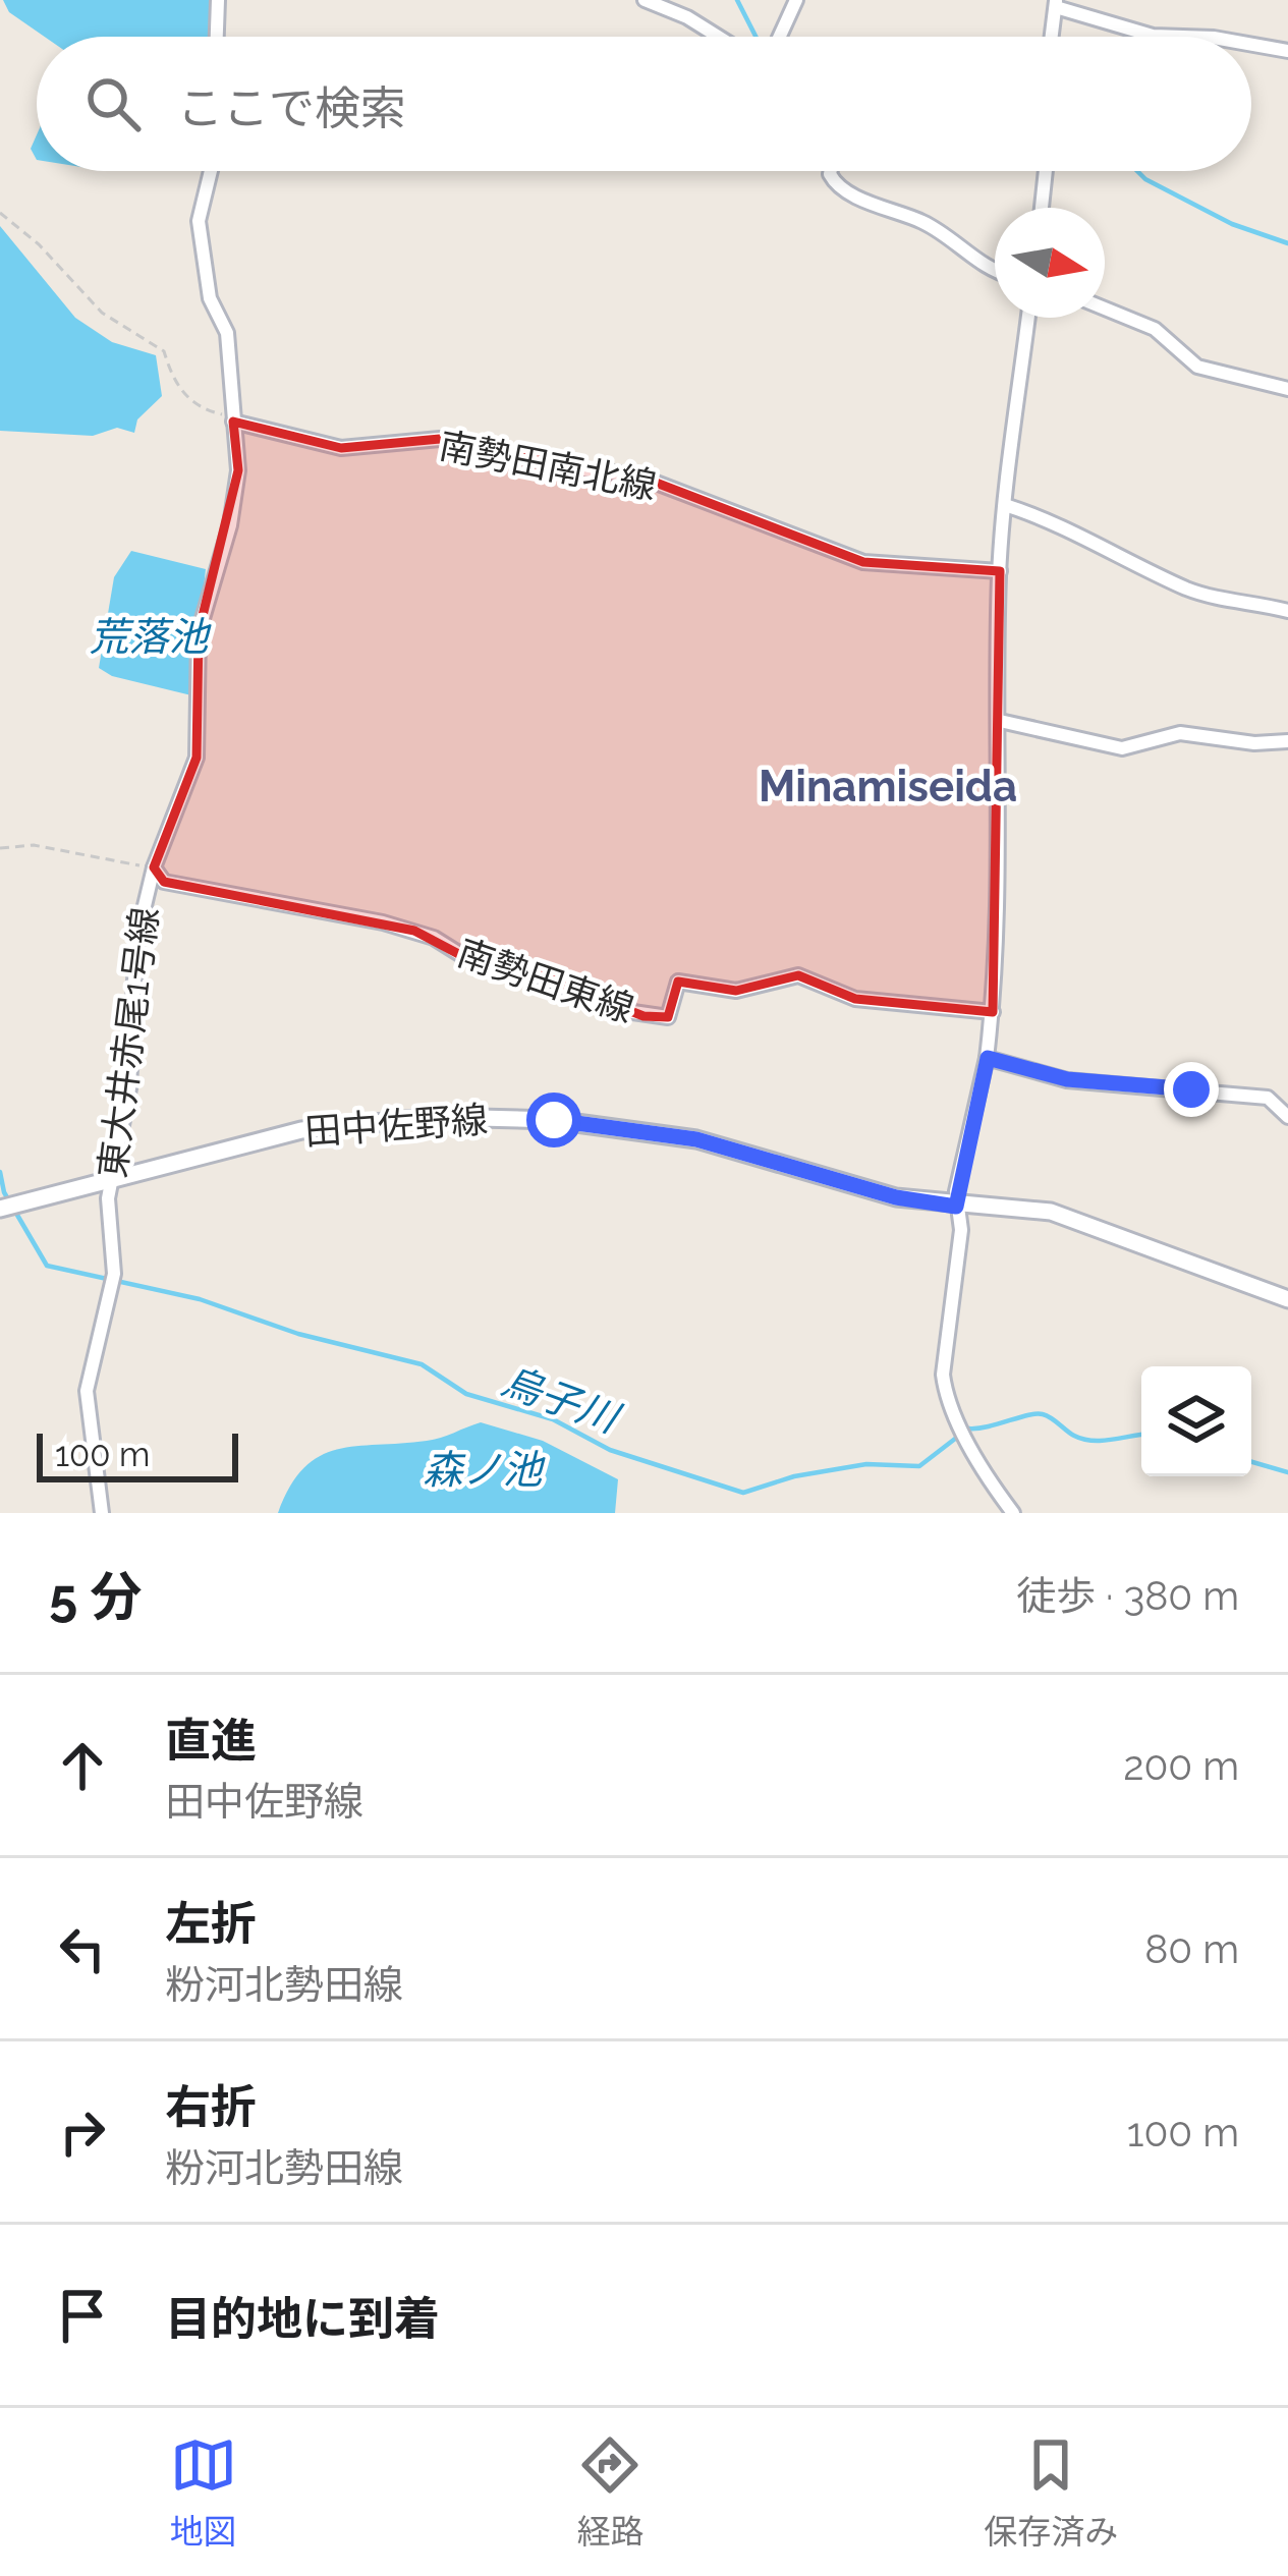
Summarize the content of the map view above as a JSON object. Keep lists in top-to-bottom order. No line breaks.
{"streets":{"street":["南勢田南北線","南勢田東線","東大井赤尾1号線","田中佐野線"]},"crossings":[["南勢田南北線","東大井赤尾1号線"],["南勢田東線","東大井赤尾1号線"],["東大井赤尾1号線","田中佐野線"]],"districts":["Minamiseida"],"water":["荒落池","烏子川","森ノ池"],"scale_bar":"100 m","north":"right","page":{"search":"ここで検索","scale":"100 m","heading":["5 分","徒歩 · 380 m"],"list":[["直進","田中佐野線","200 m"],["左折","粉河北勢田線","80 m"],["右折","粉河北勢田線","100 m"],"目的地に到着"],"nav":["地図","経路","保存済み"]}}
